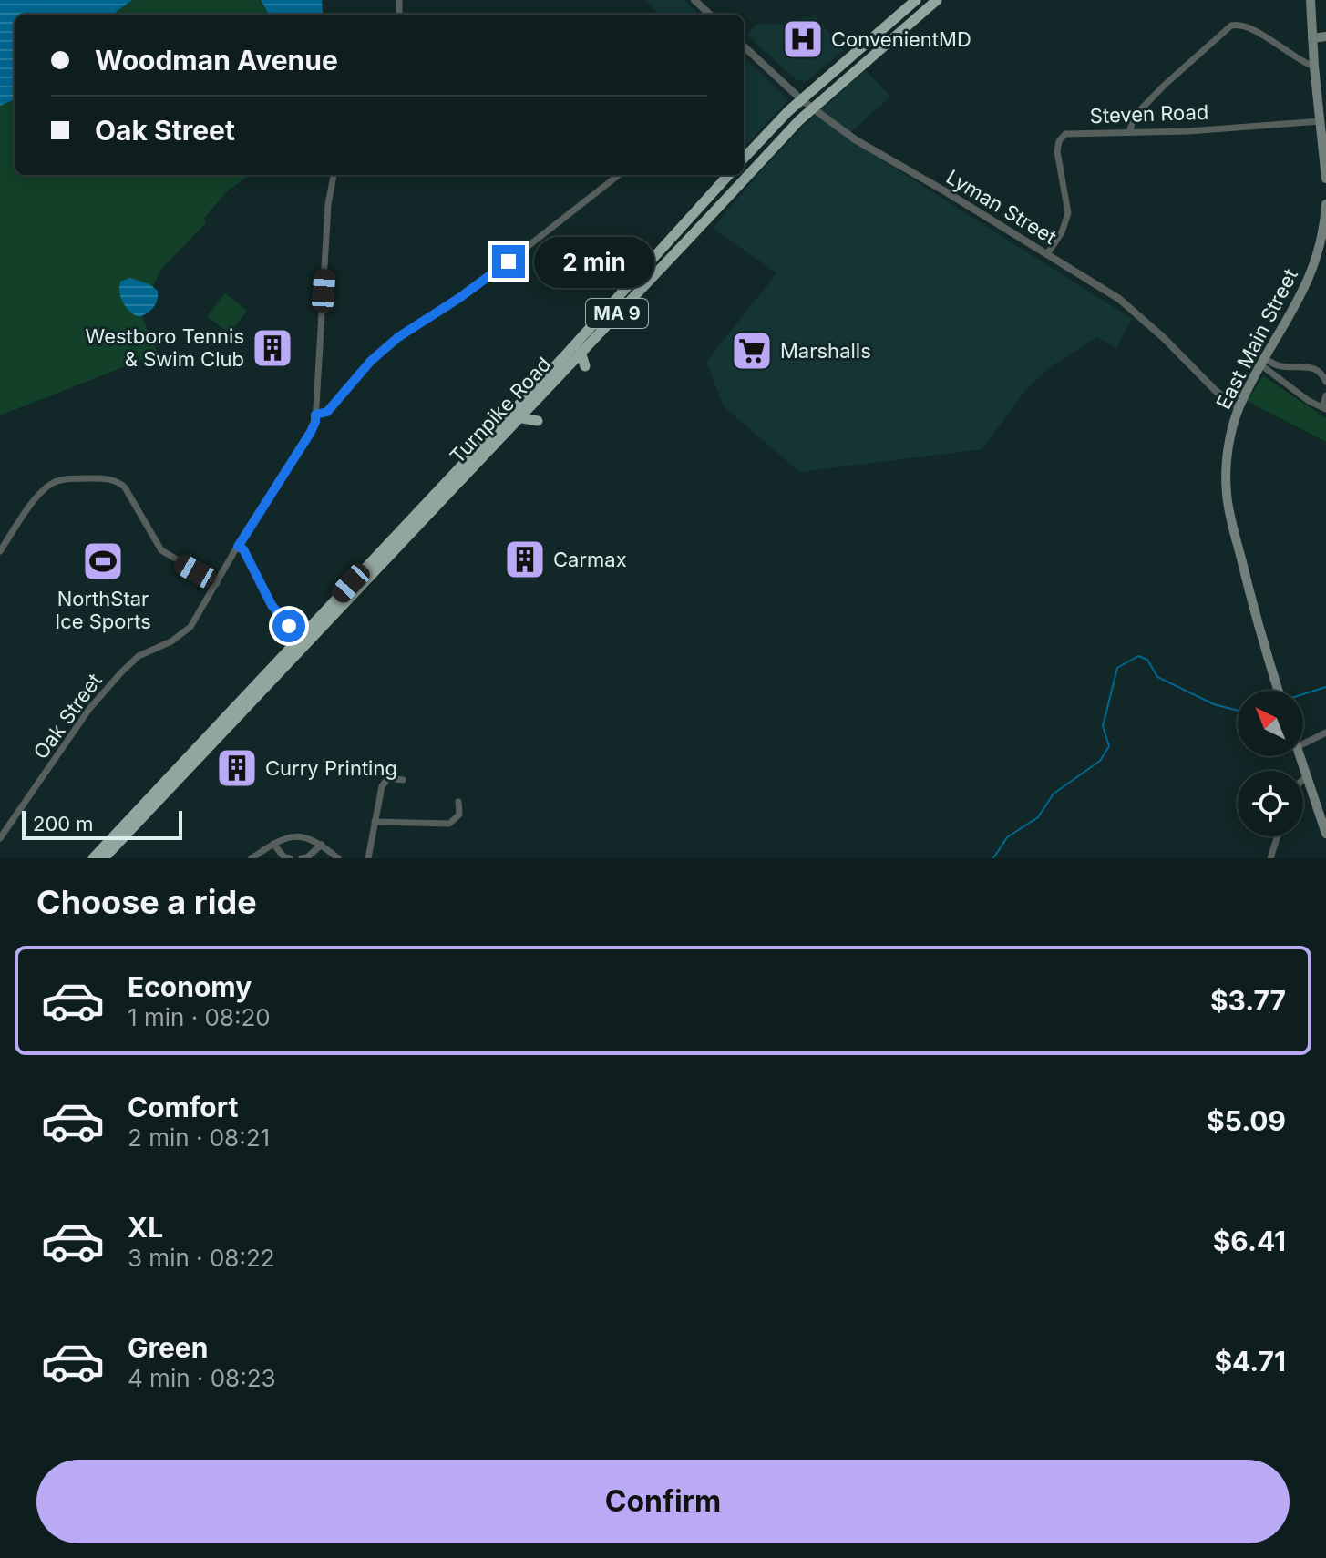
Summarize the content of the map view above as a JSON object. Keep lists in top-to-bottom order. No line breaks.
{"streets":{"highway":["MA 9","Turnpike Road"],"main road":["East Main Street"],"street":["Steven Road","Lyman Street","Oak Street"]},"crossings":[["Steven Road","Lyman Street"],["Lyman Street","East Main Street"],["Lyman Street","Turnpike Road"]],"places":{"hospital":["ConvenientMD"],"building":["Westboro Tennis & Swim Club","Carmax","Curry Printing"],"supermarket":["Marshalls"],"sports":["NorthStar Ice Sports"]},"scale_bar":"200 m","north":"top left","page":{"banner":["Woodman Avenue","Oak Street"],"bubble":"2 min","scale":"200 m","heading":"Choose a ride","list":[{"name":"Economy","note":"1 min · 08:20","value":"$3.77"},{"name":"Comfort","note":"2 min · 08:21","value":"$5.09"},{"name":"XL","note":"3 min · 08:22","value":"$6.41"},{"name":"Green","note":"4 min · 08:23","value":"$4.71"}],"buttons":"Confirm"}}
